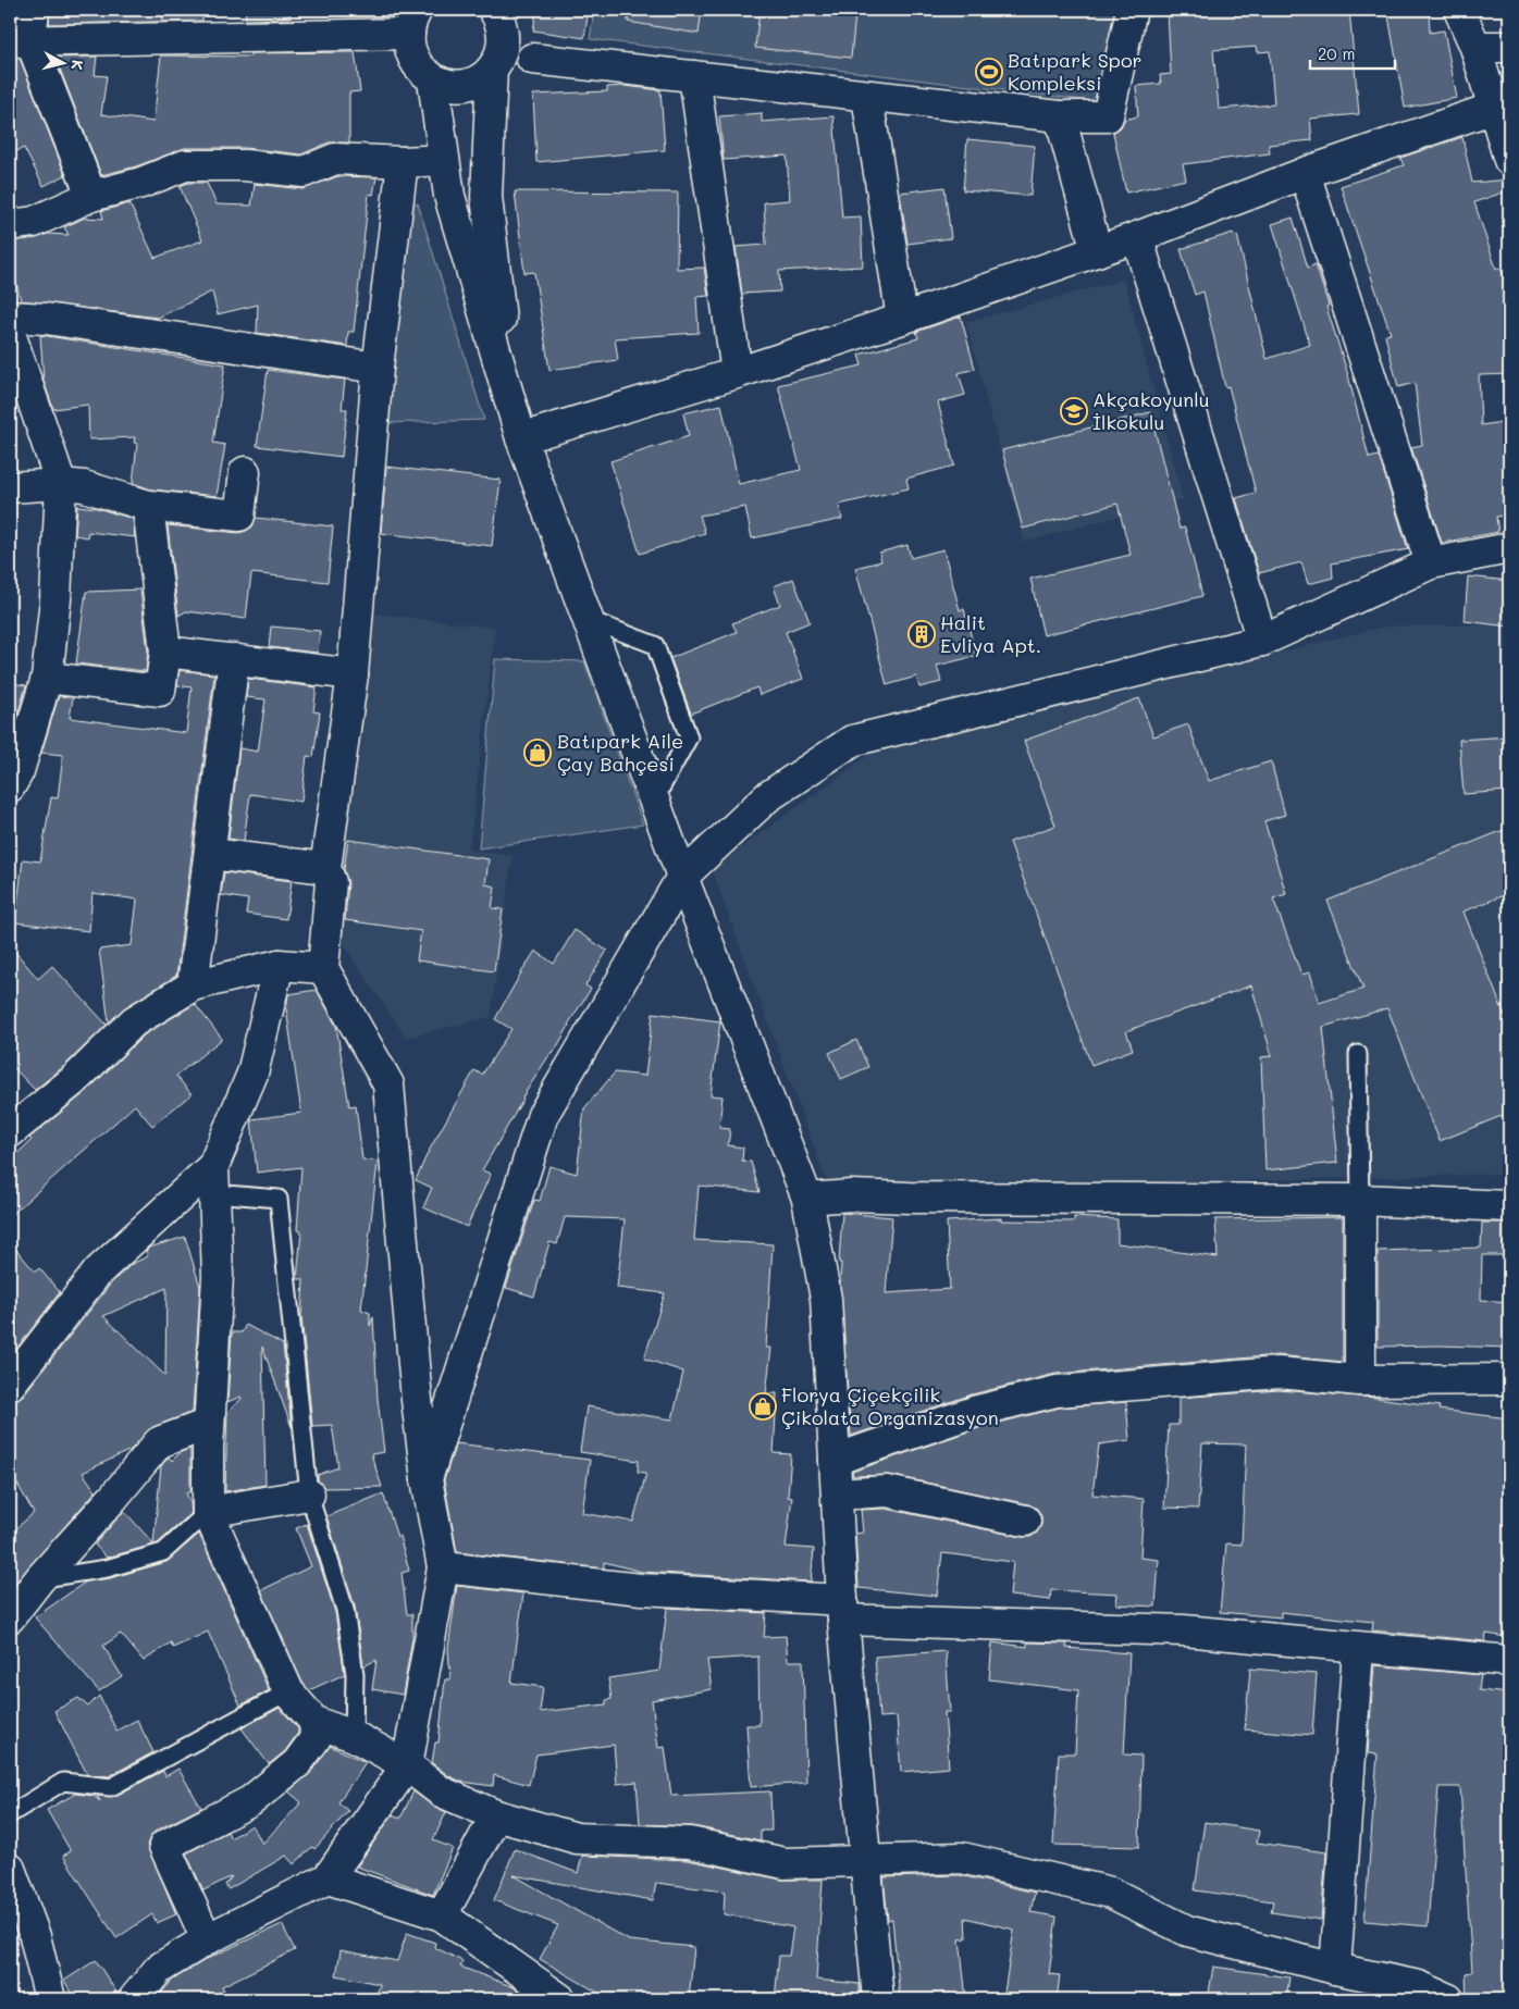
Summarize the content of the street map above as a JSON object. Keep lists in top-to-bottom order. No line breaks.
{"places":{"sports":["Batıpark Spor Kompleksi"],"school or university":["Akçakoyunlu İlkokulu"],"building":["Halit Evliya Apt."],"shop":["Batıpark Aile Çay Bahçesi","Florya Çiçekçilik Çikolata Organizasyon"]},"scale_bar":"20 m","north":"right"}
